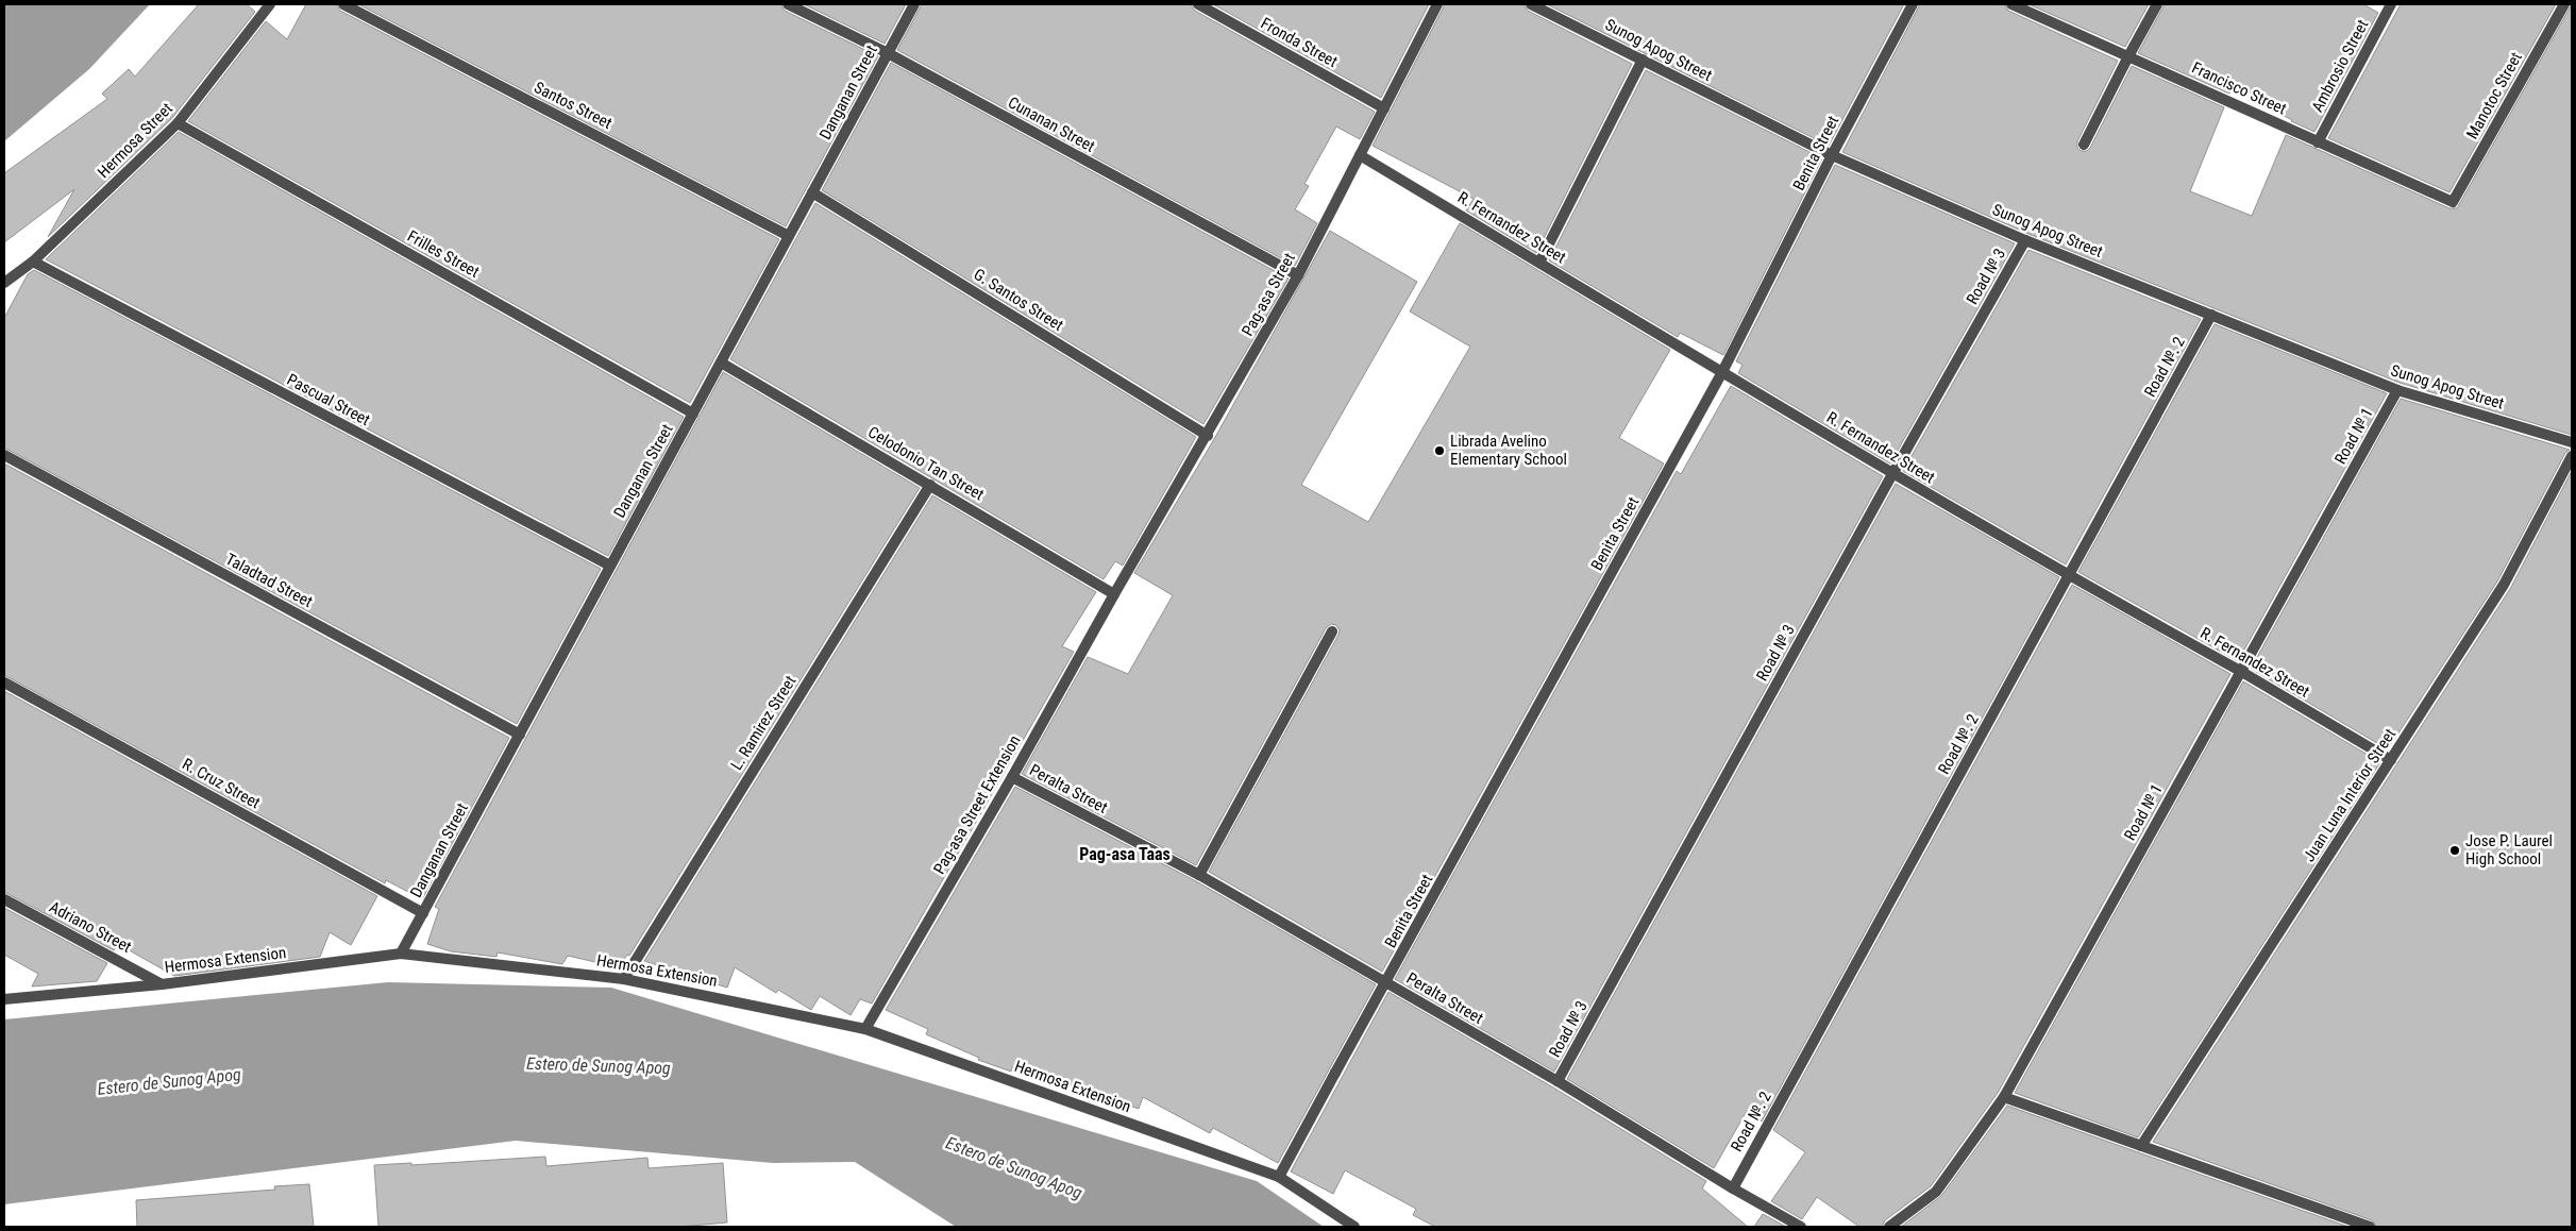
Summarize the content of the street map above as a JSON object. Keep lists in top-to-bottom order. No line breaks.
{"streets":{"street":["Fronda Street","Sunog Apog Street","Ambrosio Street","Francisco Street","Danganan Street","Manotoc Street","Santos Street","Cunanan Street","Hermosa Street","Benita Street","R. Fernandez Street","Frilles Street","Road № 3","Pag-asa Street","G. Santos Street","Road №. 2","Pascual Street","Road № 1","Celodonio Tan Street","Taladtad Street","L. Ramirez Street","R. Cruz Street","Peralta Street","Juan Luna Interior Street","Pag-asa Street Extension","Adriano Street","Hermosa Extension"]},"crossings":[["Fronda Street","Pag-asa Street"],["Sunog Apog Street","Benita Street"],["Sunog Apog Street","Road № 3"],["Sunog Apog Street","Road №. 2"],["Sunog Apog Street","Road № 1"],["Ambrosio Street","Francisco Street"],["Francisco Street","Manotoc Street"],["Danganan Street","Santos Street"],["Danganan Street","Cunanan Street"],["Danganan Street","Frilles Street"],["Danganan Street","G. Santos Street"],["Danganan Street","Pascual Street"],["Danganan Street","Celodonio Tan Street"],["Danganan Street","Taladtad Street"],["Danganan Street","R. Cruz Street"],["Danganan Street","Hermosa Extension"],["Cunanan Street","Pag-asa Street"],["Hermosa Street","Frilles Street"],["Hermosa Street","Pascual Street"],["Benita Street","R. Fernandez Street"],["Benita Street","Peralta Street"],["Benita Street","Hermosa Extension"],["R. Fernandez Street","Road № 3"],["R. Fernandez Street","Pag-asa Street"],["R. Fernandez Street","Road №. 2"],["R. Fernandez Street","Road № 1"],["R. Fernandez Street","Juan Luna Interior Street"],["Road № 3","Peralta Street"],["Pag-asa Street","G. Santos Street"],["Pag-asa Street","Celodonio Tan Street"],["Pag-asa Street","Pag-asa Street Extension"],["Road №. 2","Peralta Street"],["Celodonio Tan Street","L. Ramirez Street"],["Celodonio Tan Street","Pag-asa Street Extension"],["L. Ramirez Street","Hermosa Extension"],["Peralta Street","Pag-asa Street Extension"],["Pag-asa Street Extension","Hermosa Extension"],["Adriano Street","Hermosa Extension"]],"districts":["Pag-asa Taas"],"water":["Estero de Sunog Apog"],"places":["Librada Avelino Elementary School","Jose P. Laurel High School"]}
